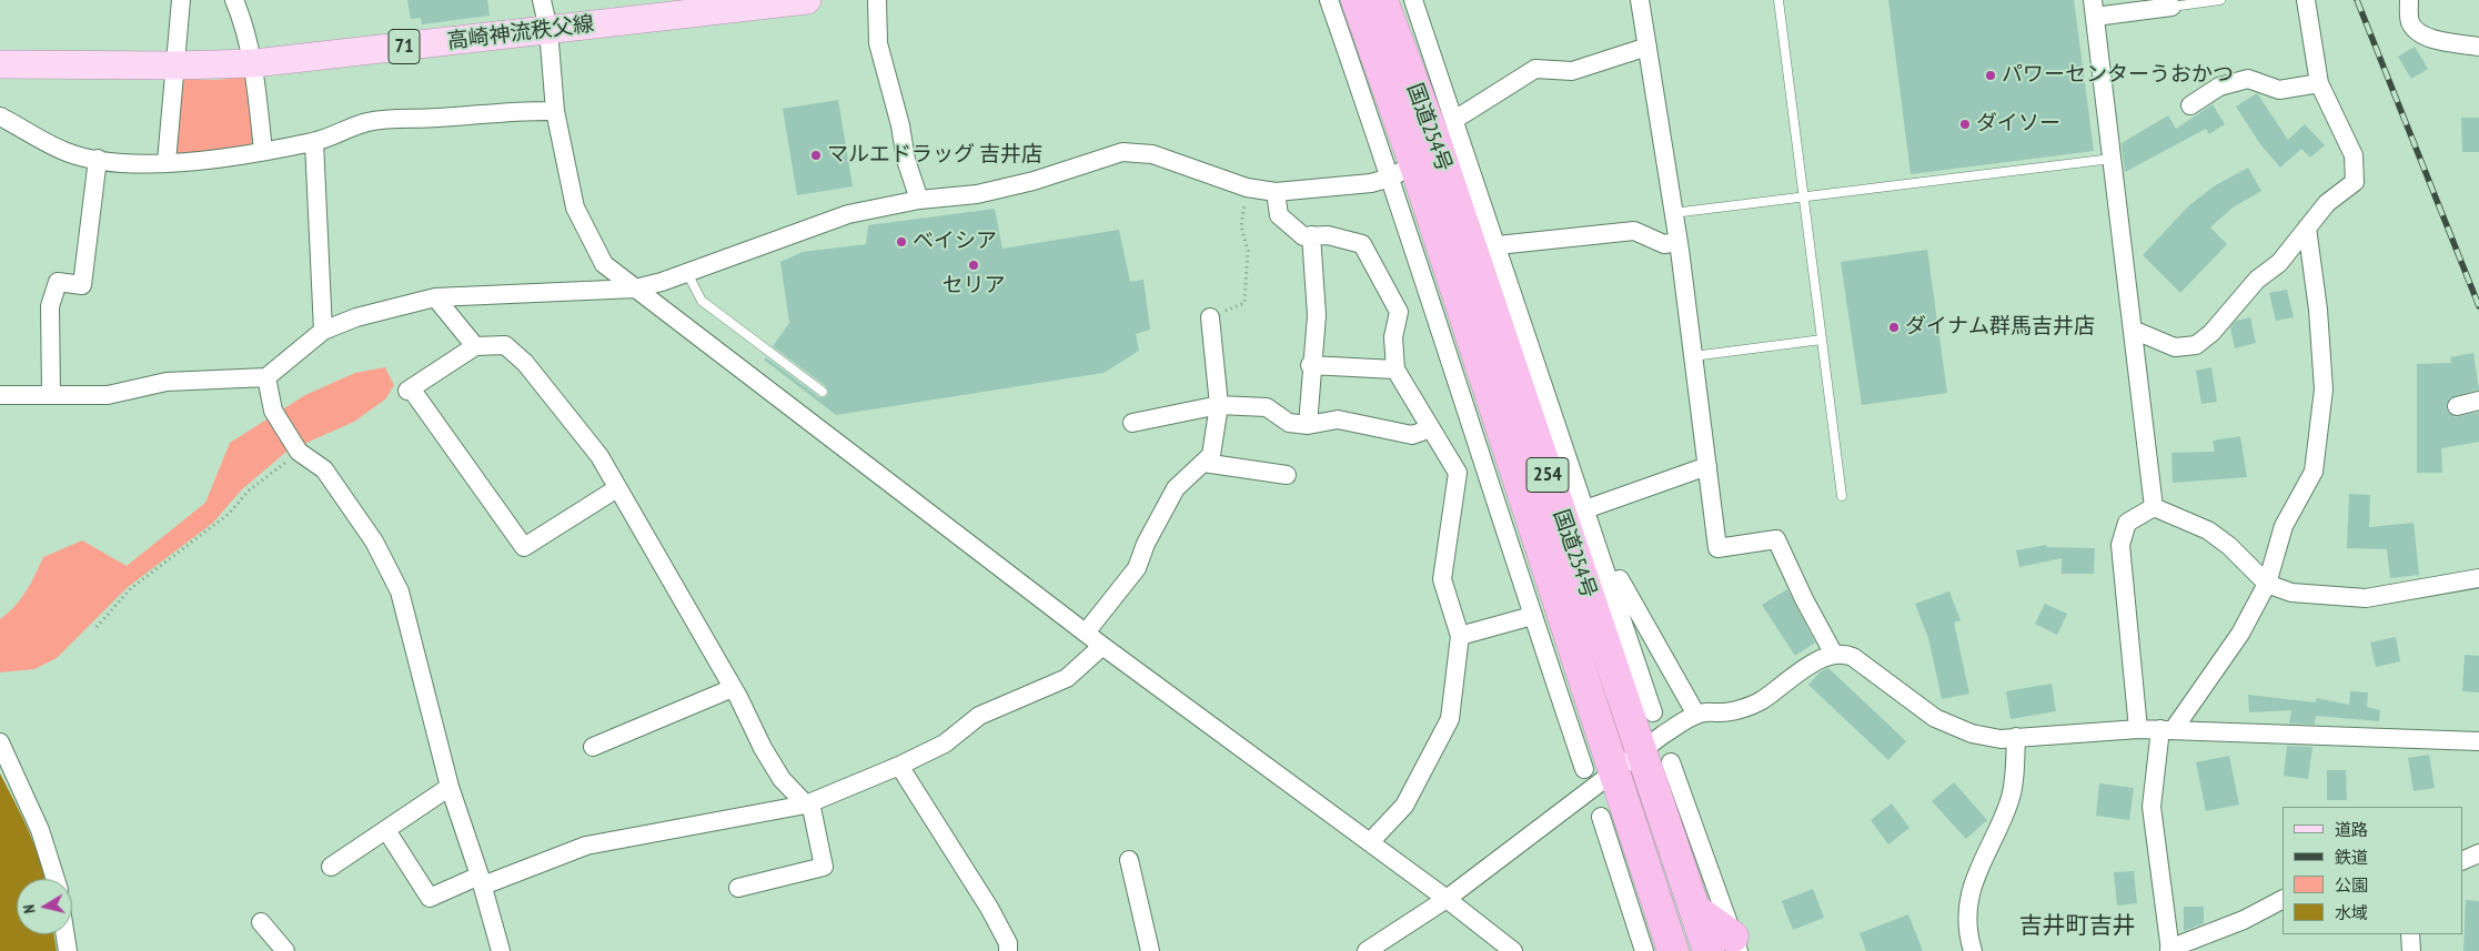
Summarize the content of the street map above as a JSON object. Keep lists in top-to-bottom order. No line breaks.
{"streets":{"highway":["国道254号","254"],"main road":["高崎神流秩父線","71"]},"districts":["吉井町吉井"],"places":["パワーセンターうおかつ","ダイソー","マルエドラッグ 吉井店","ベイシア","セリア","ダイナム群馬吉井店"],"legend":["道路","鉄道","公園","水域"],"north":"left"}
